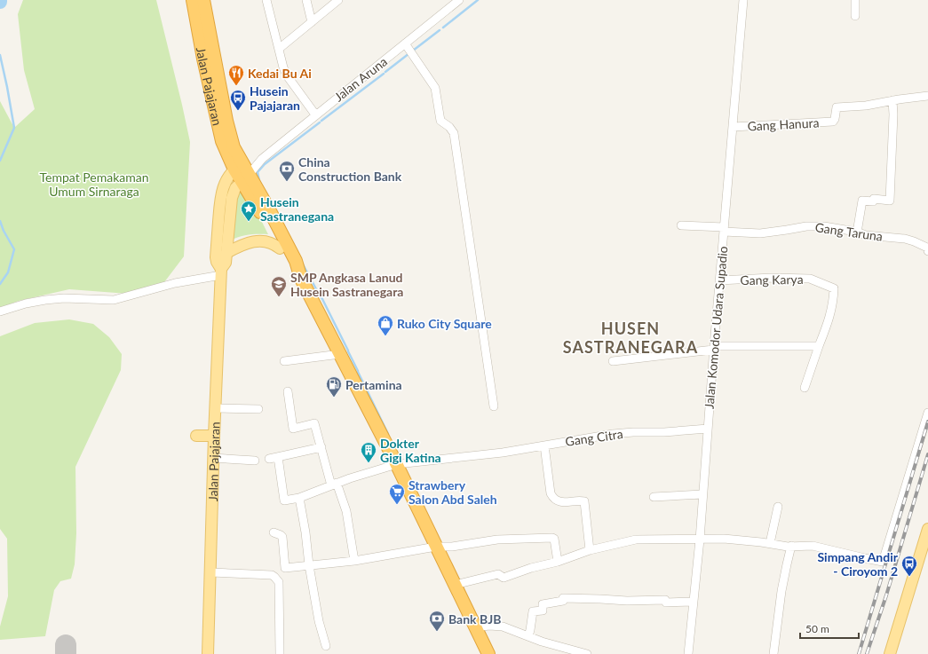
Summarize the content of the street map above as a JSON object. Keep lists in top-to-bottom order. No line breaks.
{"streets":{"highway":["Jalan Pajajaran"],"street":["Jalan Aruna","Gang Hanura","Gang Taruna","Gang Karya","Jalan Komodor Udara Supadio","Gang Citra"]},"crossings":[["Jalan Aruna","Jalan Pajajaran"],["Gang Hanura","Jalan Komodor Udara Supadio"],["Gang Taruna","Jalan Komodor Udara Supadio"],["Gang Karya","Jalan Komodor Udara Supadio"],["Jalan Komodor Udara Supadio","Gang Citra"]],"districts":["HUSEN SASTRANEGARA"],"parks":["Tempat Pemakaman Umum Sirnaraga"],"places":{"restaurant":["Kedai Bu Ai"],"bus stop":["Husein Pajajaran","Simpang Andir - Ciroyom 2"],"bank":["China Construction Bank","Bank BJB"],"place":["Husein Sastranegana"],"school or university":["SMP Angkasa Lanud Husein Sastranegara"],"shop":["Ruko City Square"],"fuel station":["Pertamina"],"building":["Dokter Gigi Katina"],"supermarket":["Strawbery Salon Abd Saleh"]},"scale_bar":"50 m"}
